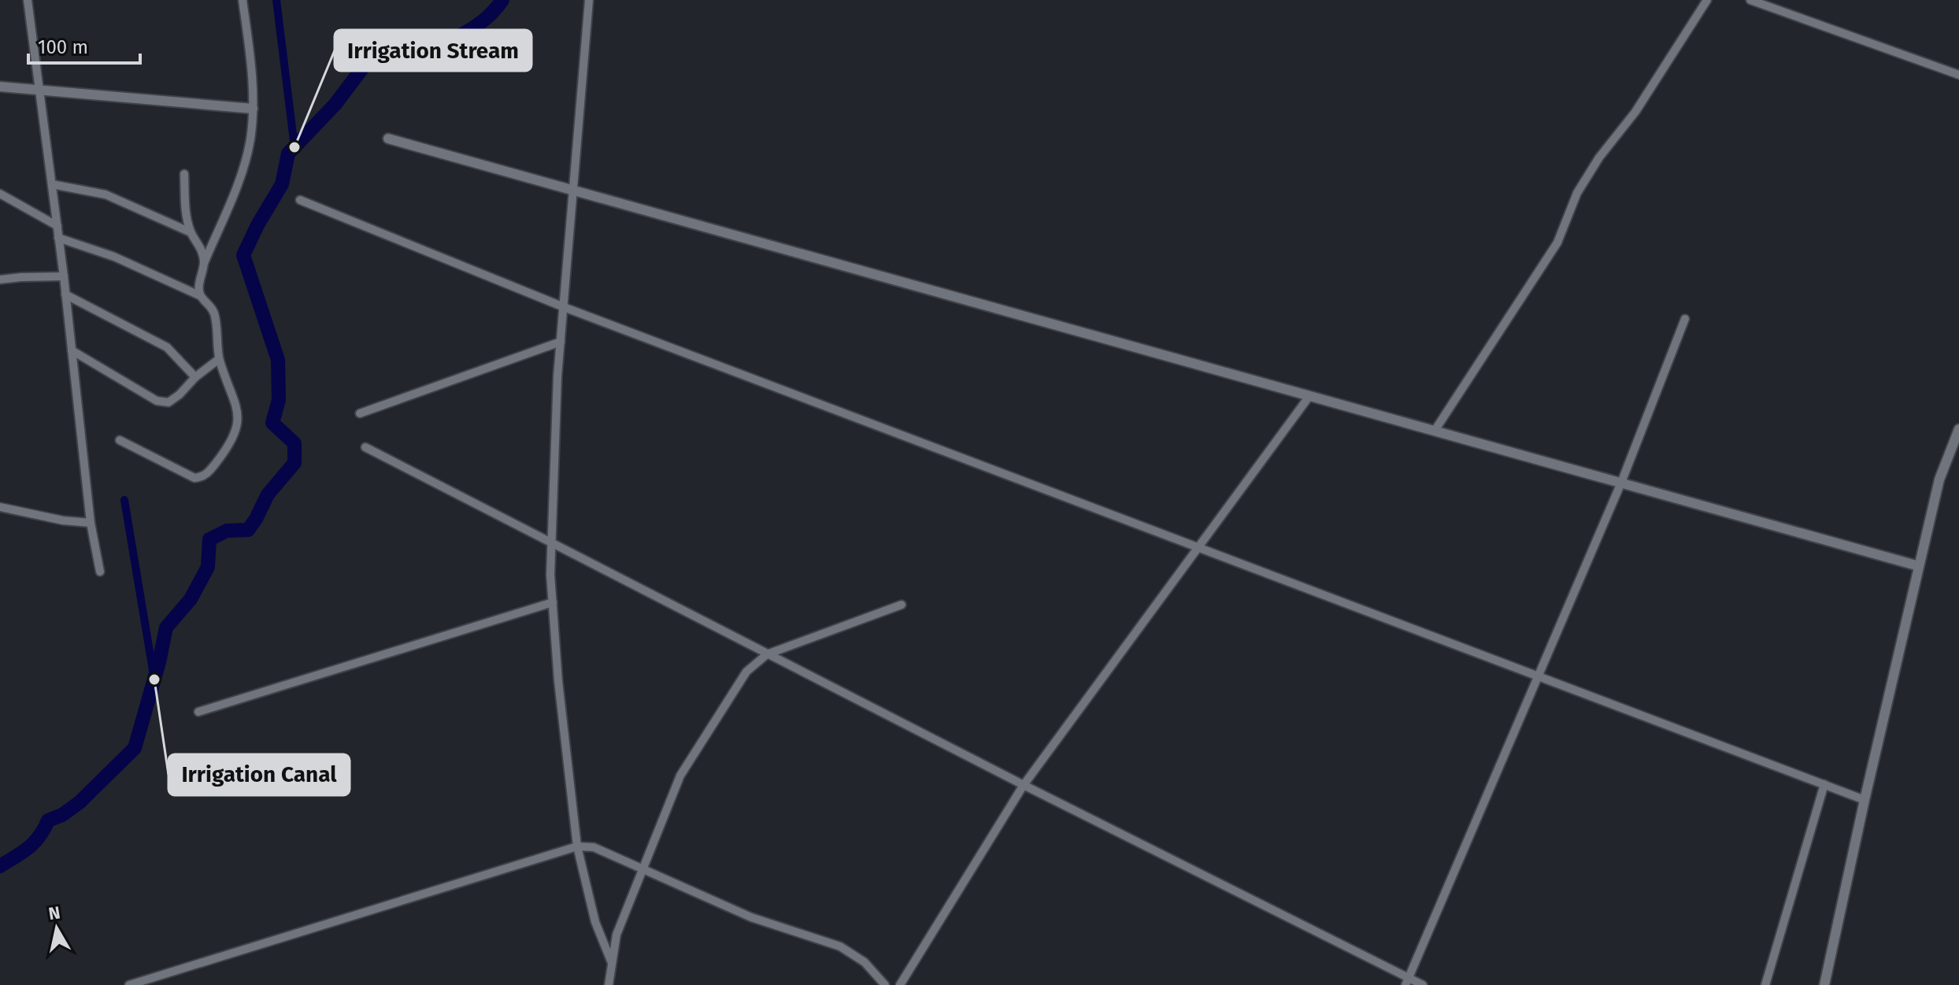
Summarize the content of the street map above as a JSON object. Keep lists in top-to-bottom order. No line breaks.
{"places":["Irrigation Stream","Irrigation Canal"],"scale_bar":"100 m","north":"top"}
